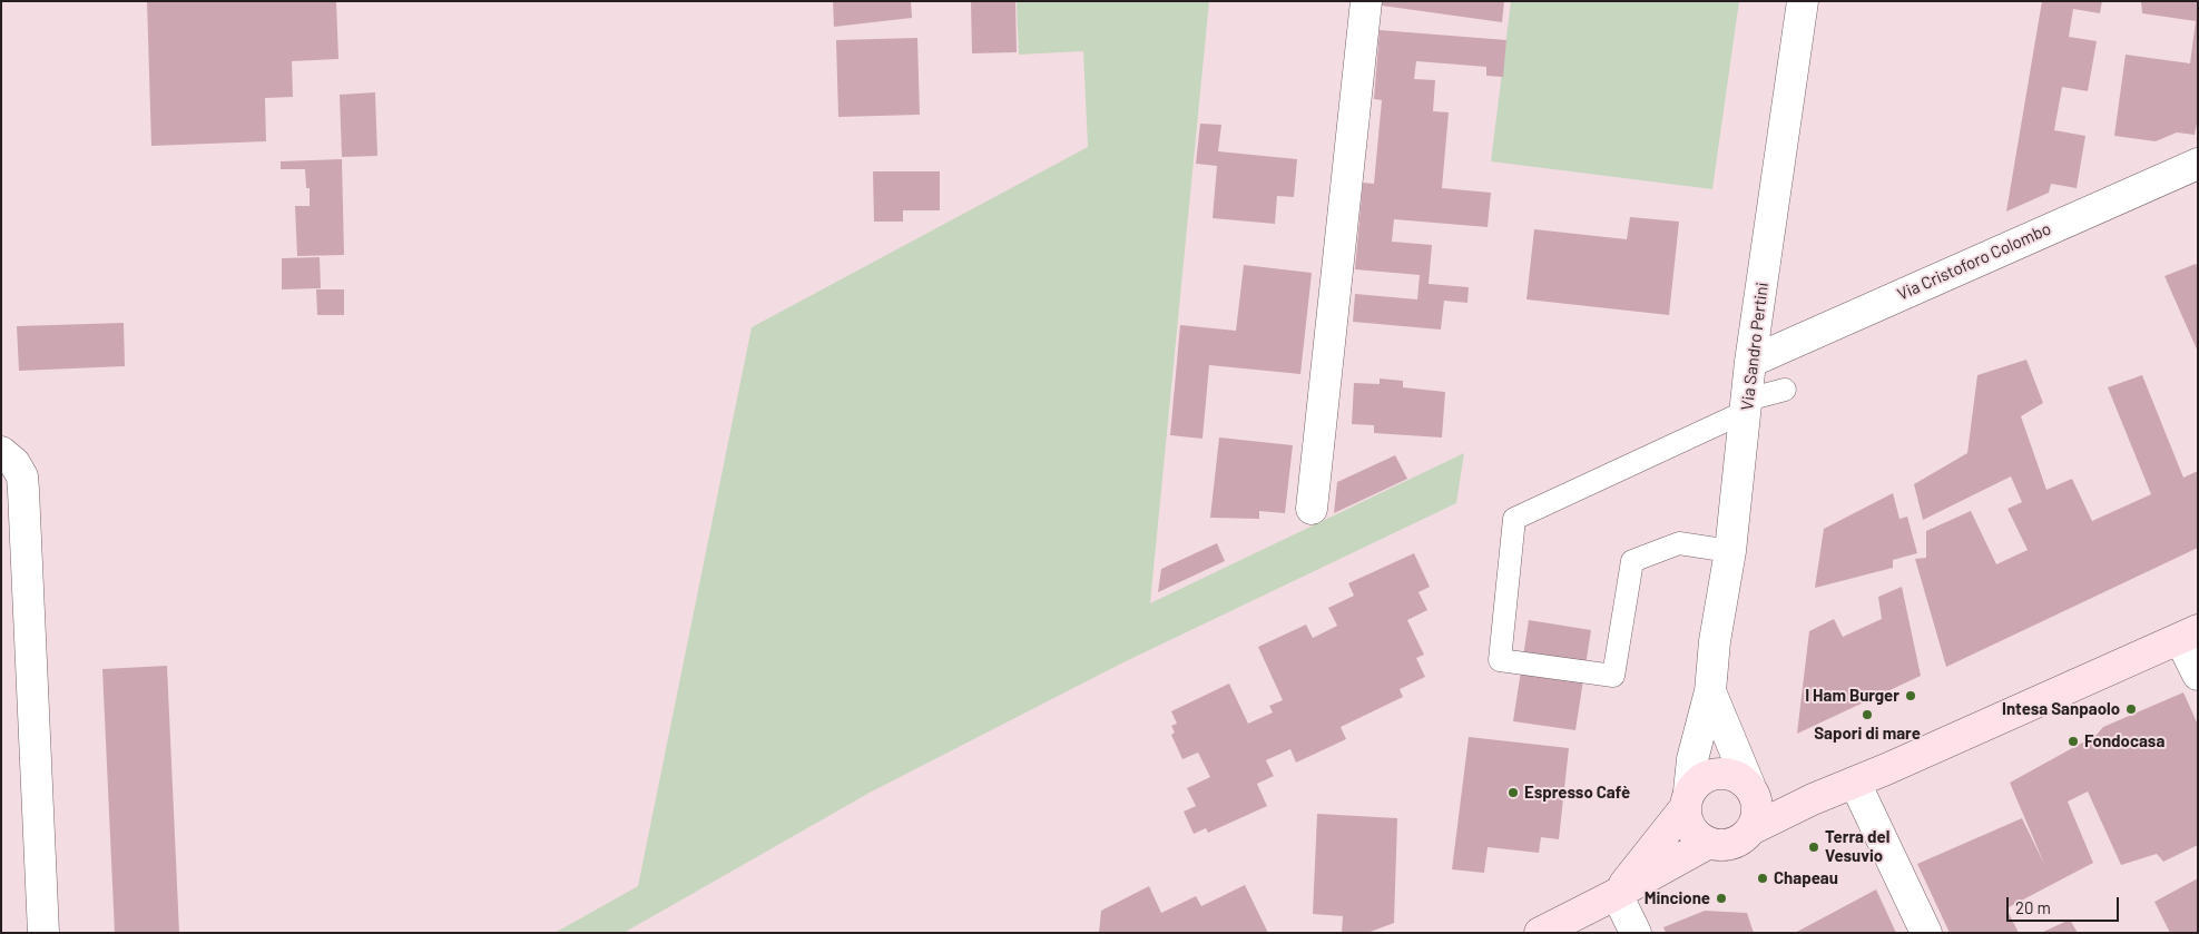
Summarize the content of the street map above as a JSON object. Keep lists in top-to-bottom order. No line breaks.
{"streets":{"street":["Via Cristoforo Colombo","Via Sandro Pertini"]},"crossings":[["Via Cristoforo Colombo","Via Sandro Pertini"]],"places":["I Ham Burger","Intesa Sanpaolo","Sapori di mare","Fondocasa","Espresso Cafè","Terra del Vesuvio","Chapeau","Mincione"],"scale_bar":"20 m"}
